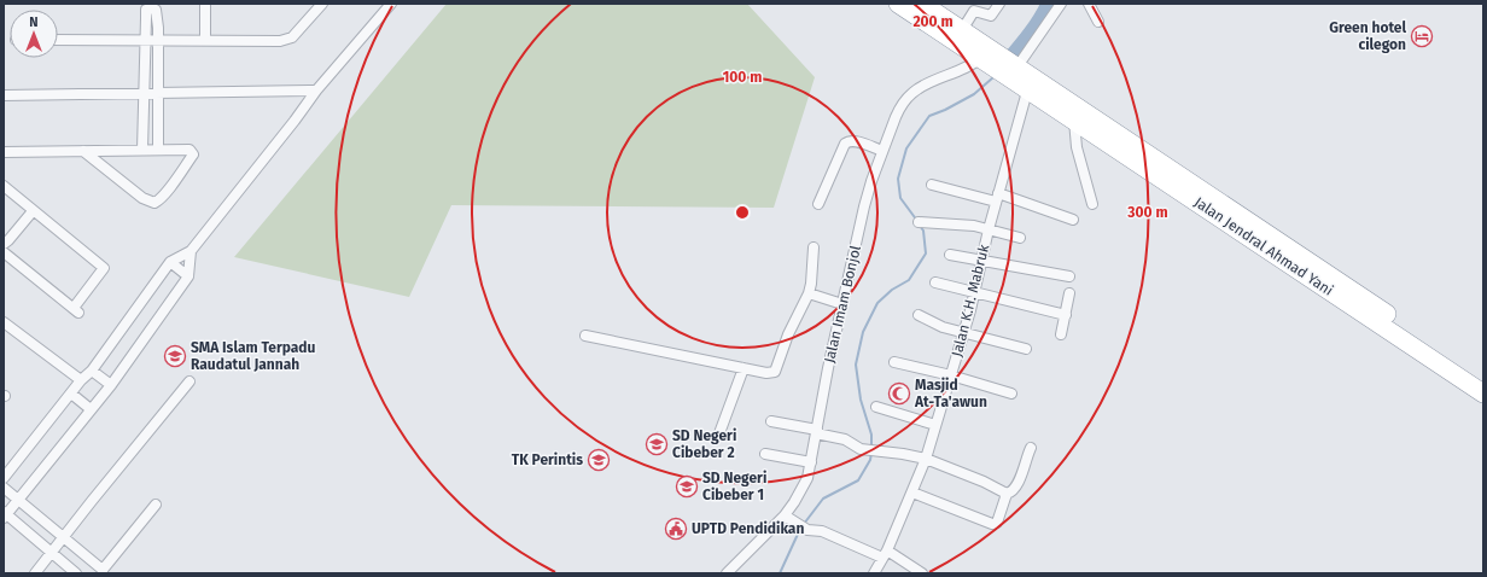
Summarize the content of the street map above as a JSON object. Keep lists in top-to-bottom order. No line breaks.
{"streets":{"highway":["Jalan Jendral Ahmad Yani"],"street":["Jalan K.H. Mabruk","Jalan Imam Bonjol"]},"crossings":[["Jalan Jendral Ahmad Yani","Jalan K.H. Mabruk"],["Jalan Jendral Ahmad Yani","Jalan Imam Bonjol"],["Jalan K.H. Mabruk","Jalan Imam Bonjol"]],"places":{"hotel":["Green hotel cilegon"],"school or university":["SMA Islam Terpadu Raudatul Jannah","SD Negeri Cibeber 2","TK Perintis","SD Negeri Cibeber 1"],"mosque":["Masjid At-Ta'awun"],"public building":["UPTD Pendidikan"]},"north":"top","rings":["200 m","100 m","300 m"]}
